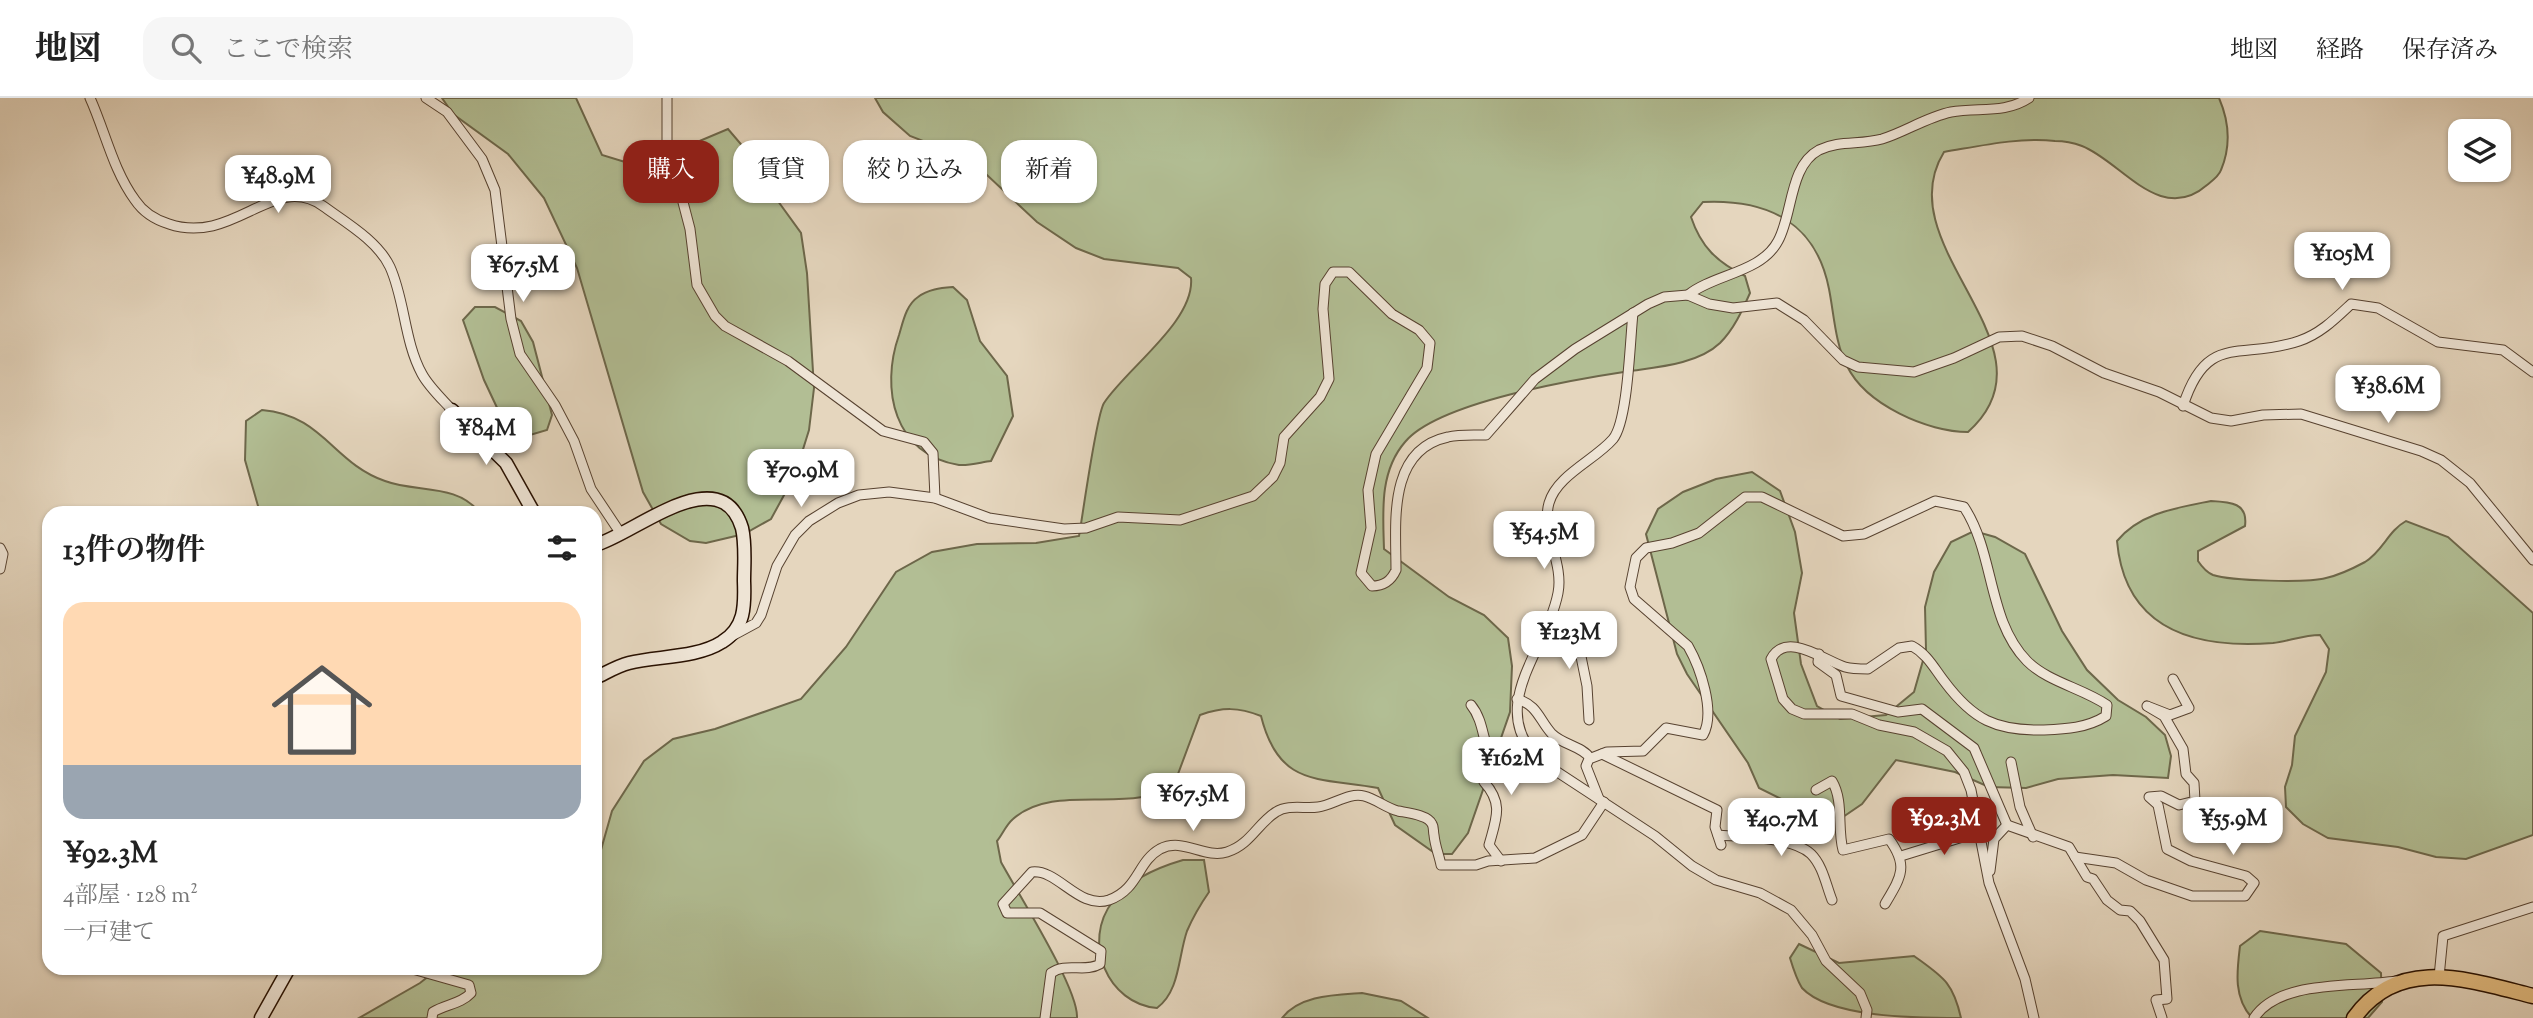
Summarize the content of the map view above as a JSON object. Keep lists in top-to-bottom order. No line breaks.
{"page":{"header":"地図","search":"ここで検索","nav":["地図","経路","保存済み"],"chip":["購入","賃貸","絞り込み","新着"],"price":["¥48.9M","¥105M","¥67.5M","¥38.6M","¥84M","¥70.9M","¥54.5M","¥123M","¥162M","¥67.5M","¥92.3M","¥55.9M","¥40.7M"],"heading":"13件の物件","list":[{"name":"¥92.3M","note":"4部屋 · 128 m² · 一戸建て"}]}}
